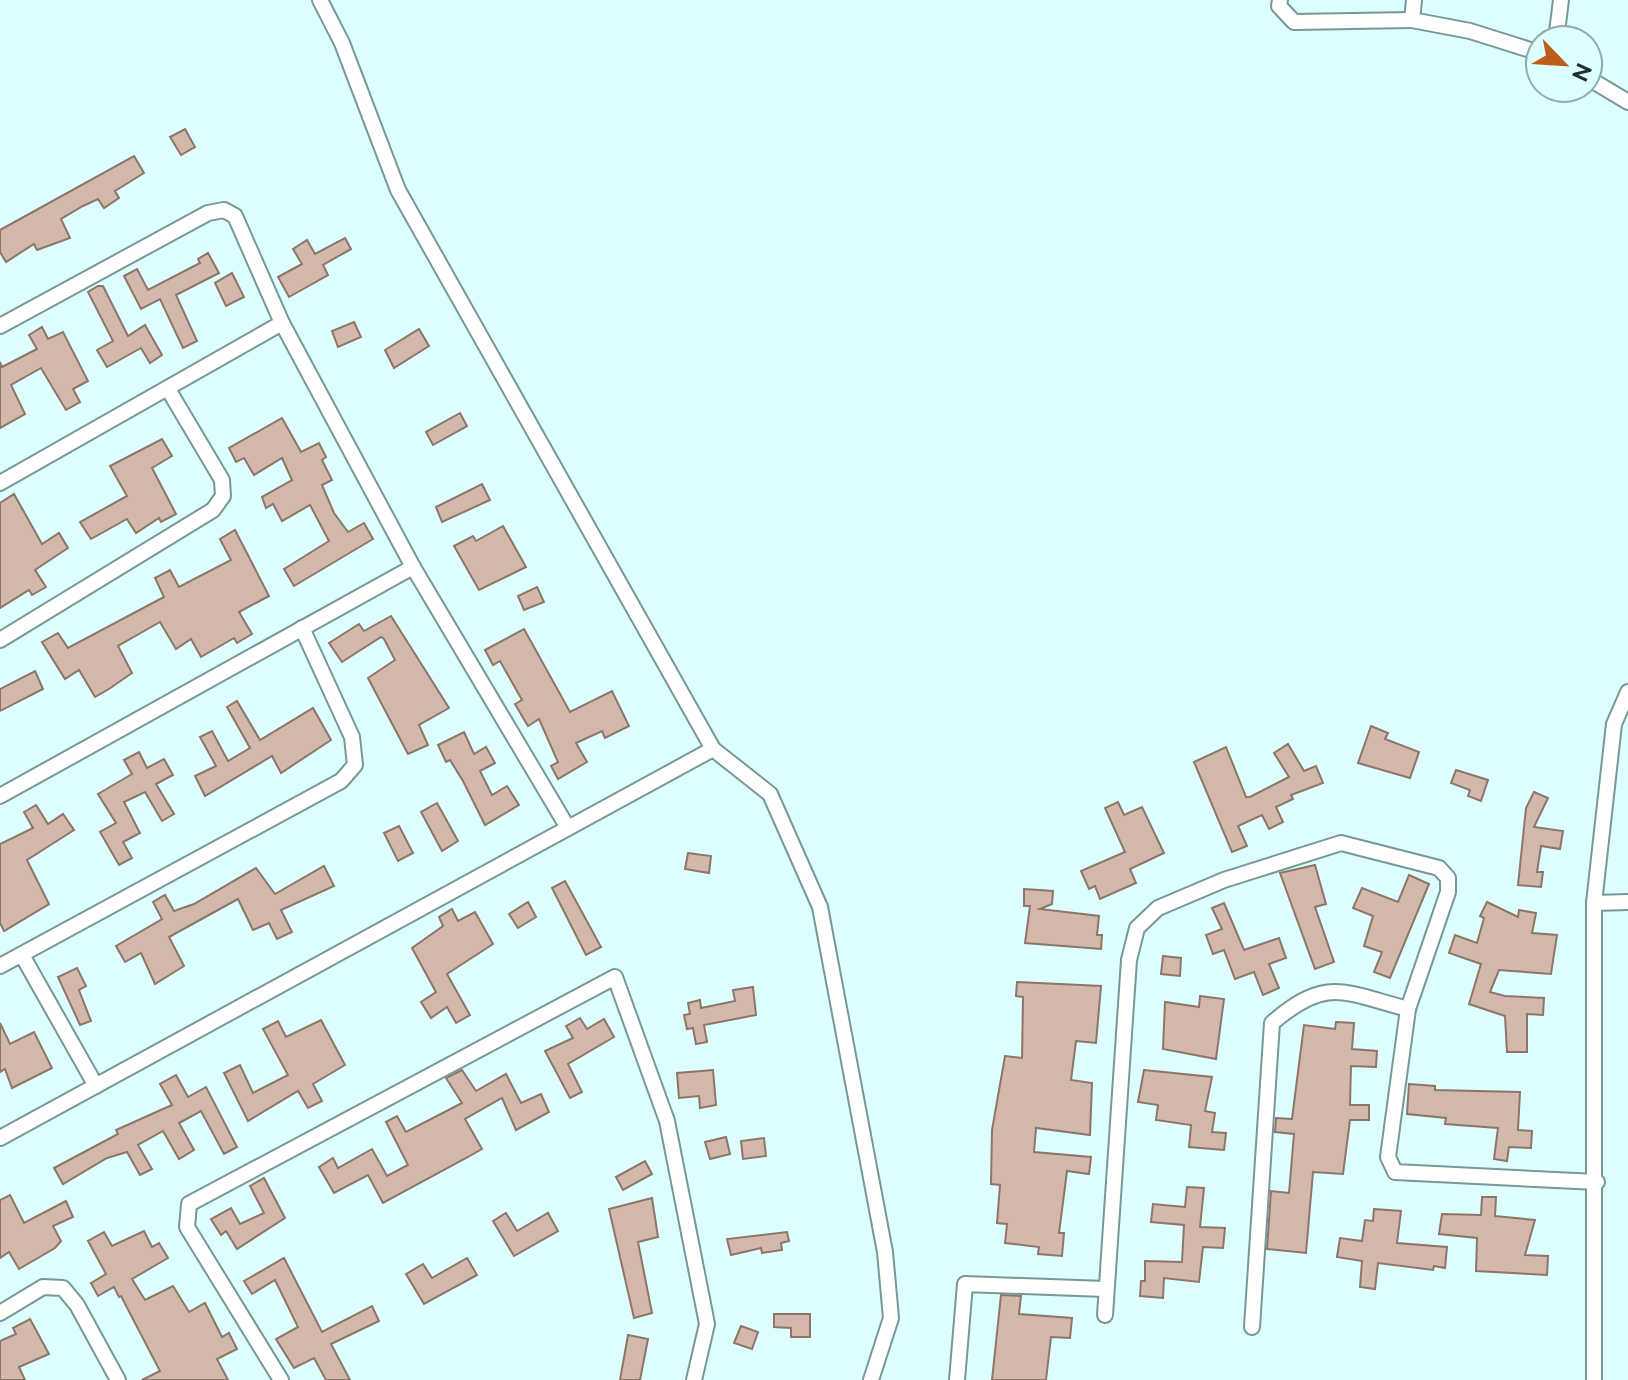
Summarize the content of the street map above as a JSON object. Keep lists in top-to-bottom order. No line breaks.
{"north":"bottom right"}
